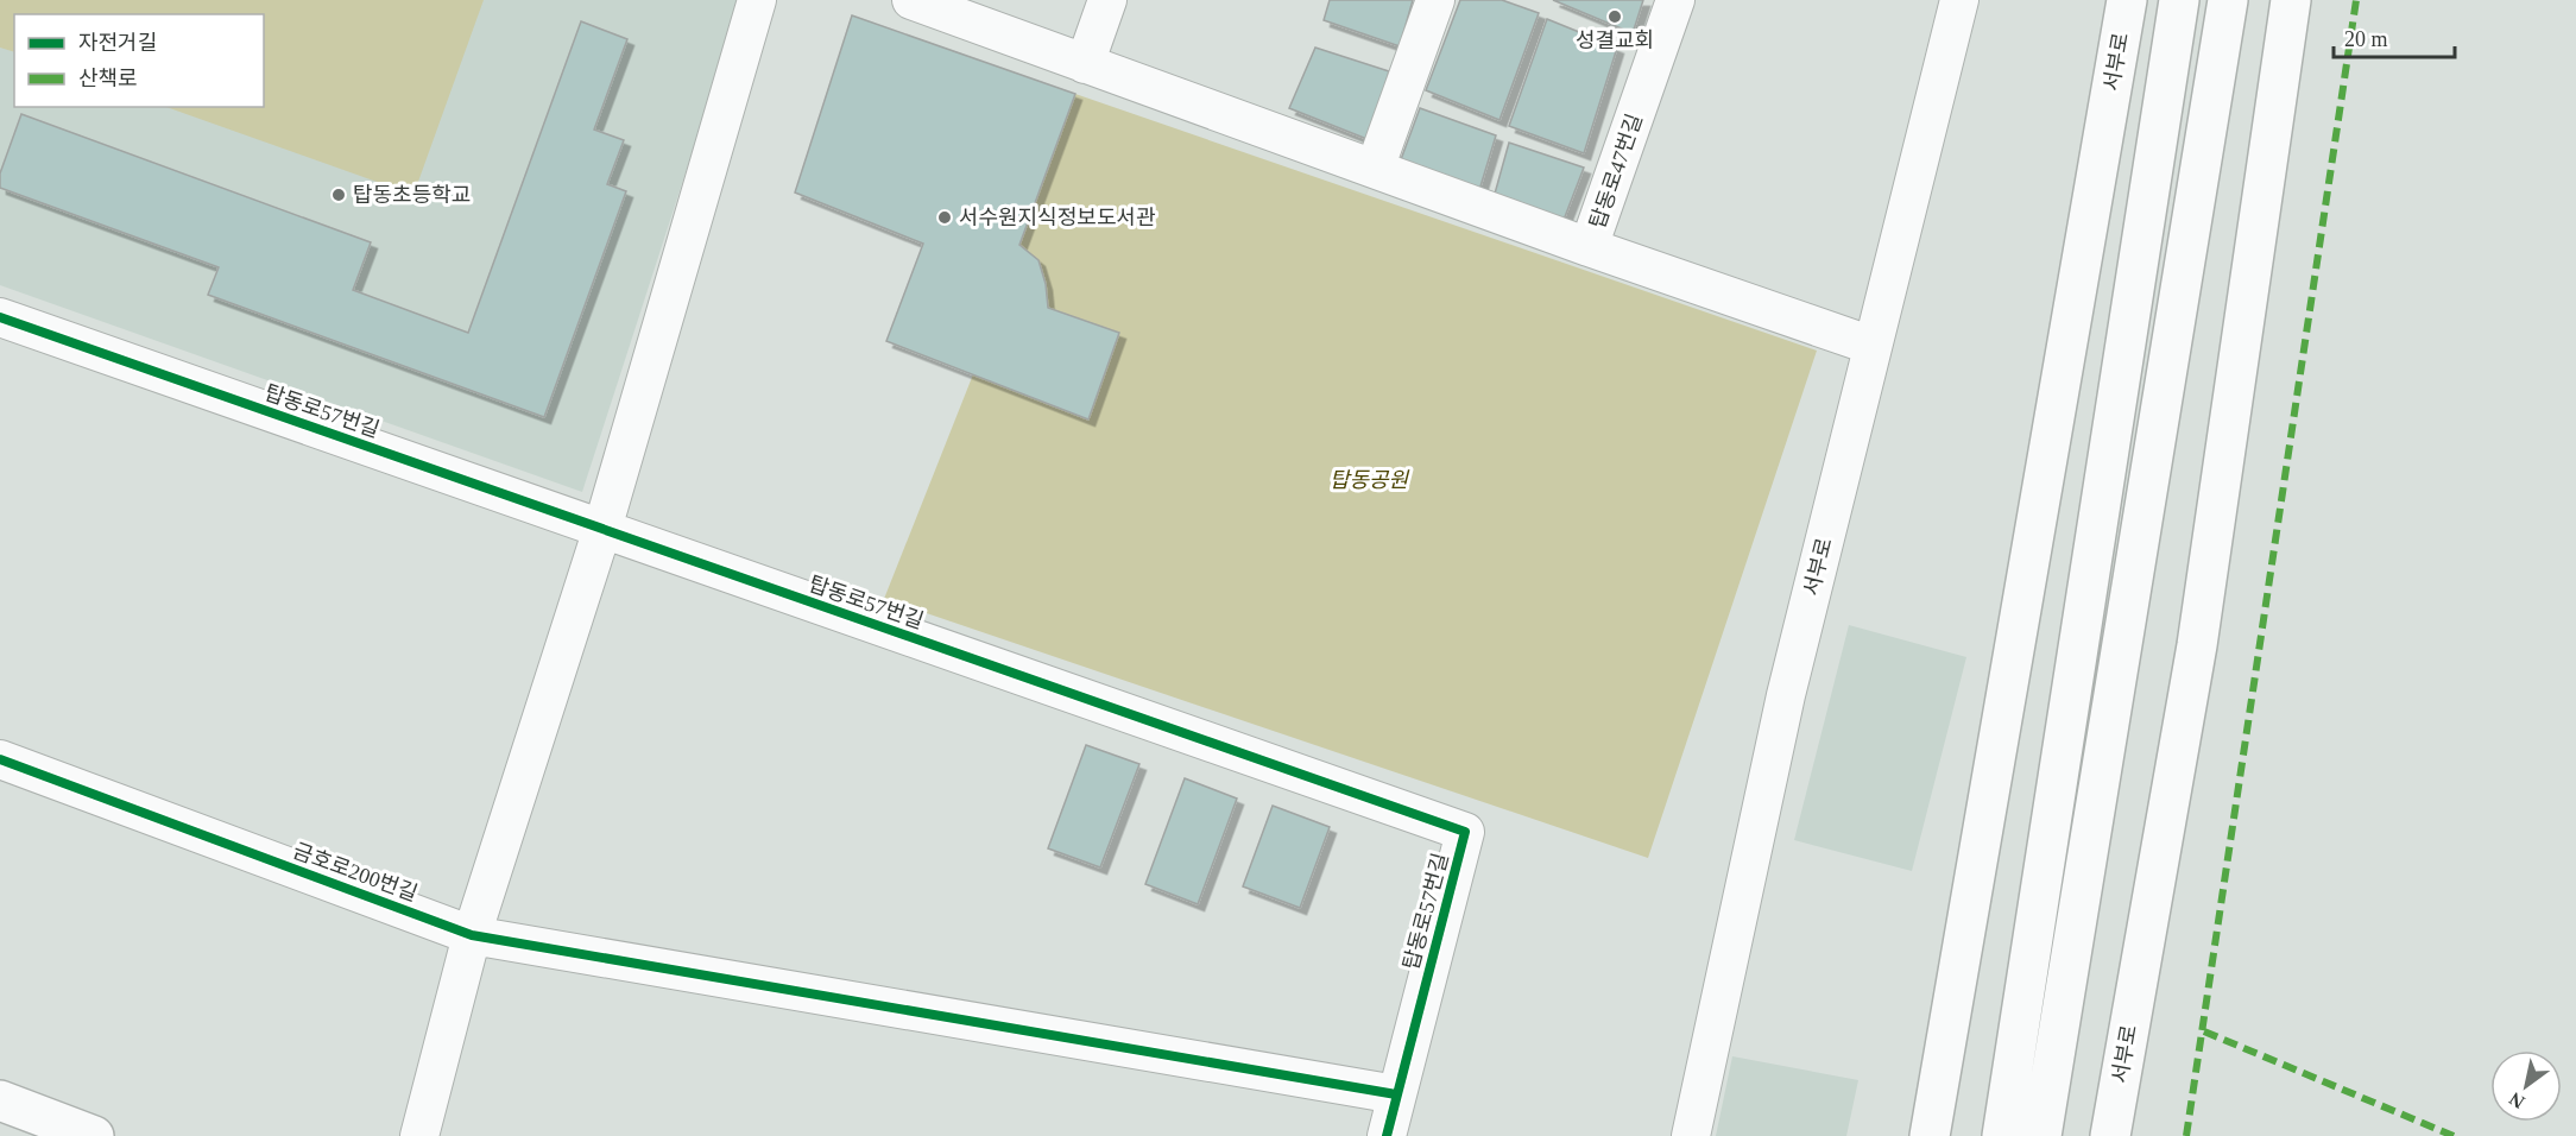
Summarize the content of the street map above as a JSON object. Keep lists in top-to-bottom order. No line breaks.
{"streets":{"street":["서부로","탑동로47번길","탑동로57번길","금호로200번길"]},"crossings":[["탑동로57번길","금호로200번길"]],"parks":["탑동공원"],"places":["성결교회","탑동초등학교","서수원지식정보도서관"],"legend":["자전거길","산책로"],"scale_bar":"20 m","north":"bottom left"}
